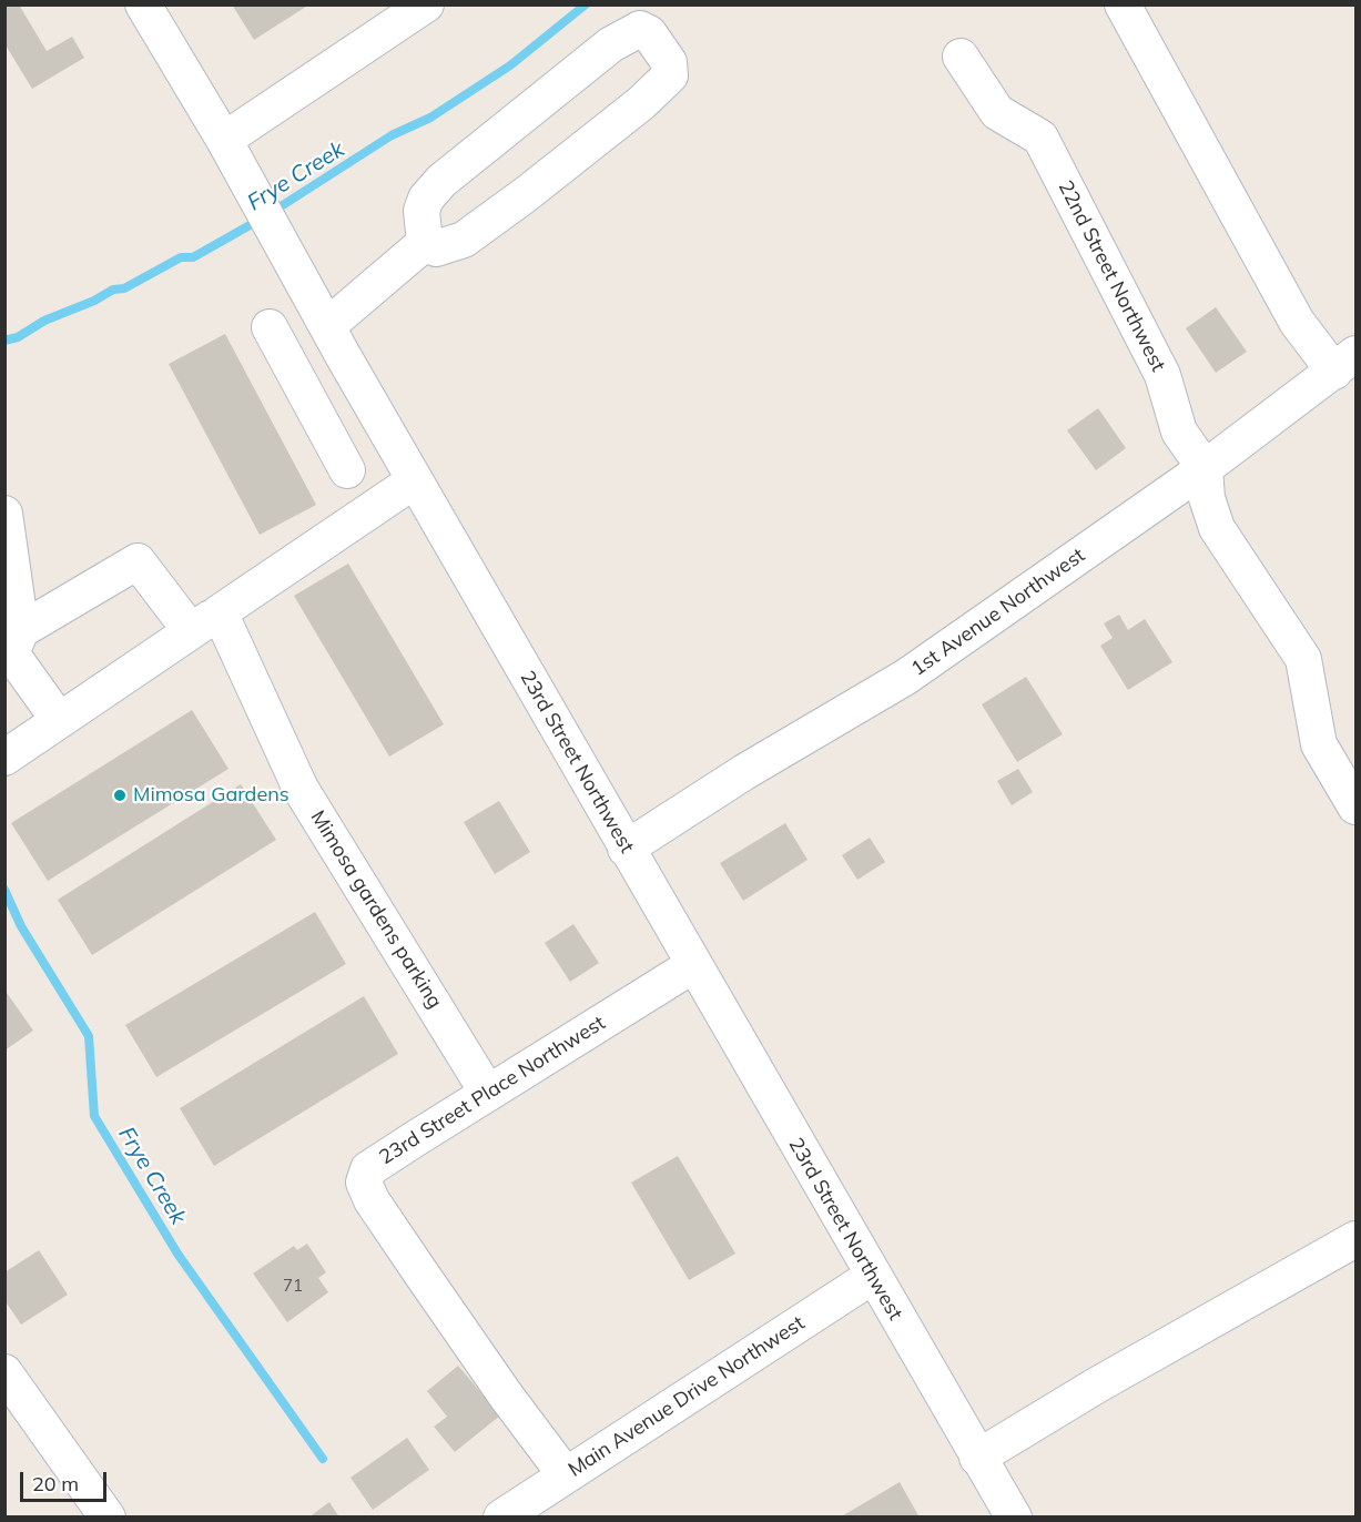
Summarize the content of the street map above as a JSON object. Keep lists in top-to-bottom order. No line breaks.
{"streets":{"street":["22nd Street Northwest","1st Avenue Northwest","23rd Street Northwest","Mimosa gardens parking","23rd Street Place Northwest","Main Avenue Drive Northwest"]},"crossings":[["22nd Street Northwest","1st Avenue Northwest"],["1st Avenue Northwest","23rd Street Northwest"],["23rd Street Northwest","23rd Street Place Northwest"],["23rd Street Northwest","Main Avenue Drive Northwest"],["Mimosa gardens parking","23rd Street Place Northwest"],["23rd Street Place Northwest","Main Avenue Drive Northwest"]],"water":["Frye Creek"],"places":["Mimosa Gardens"],"house_numbers":["71"],"scale_bar":"20 m"}
